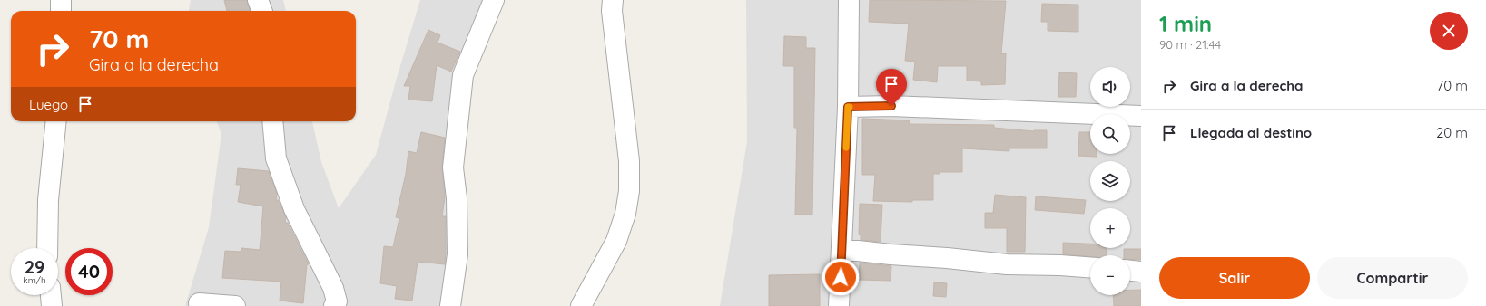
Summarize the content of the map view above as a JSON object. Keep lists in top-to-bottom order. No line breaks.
{"page":{"heading":["1 min","90 m · 21:44"],"turn":["70 m","Gira a la derecha"],"list":[{"name":"Gira a la derecha","value":"70 m"},{"name":"Llegada al destino","value":"20 m"}],"map_buttons":["+","−"],"then":"Luego","speed":"29 km/h","limit":"40","buttons":["Salir","Compartir"]}}
